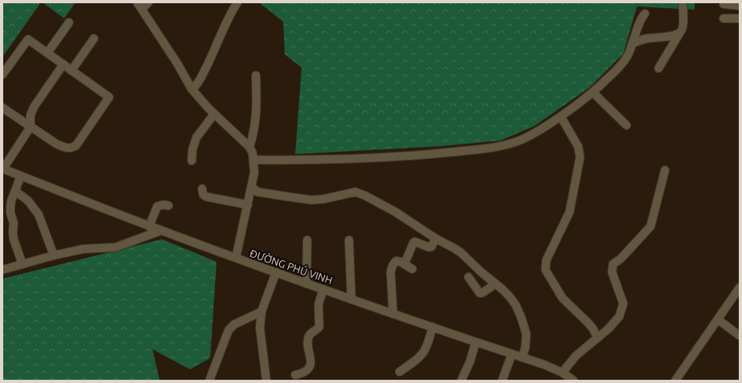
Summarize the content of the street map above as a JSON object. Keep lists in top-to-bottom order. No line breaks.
{"streets":{"street":["ĐƯỜNG PHÚ VINH"]}}
